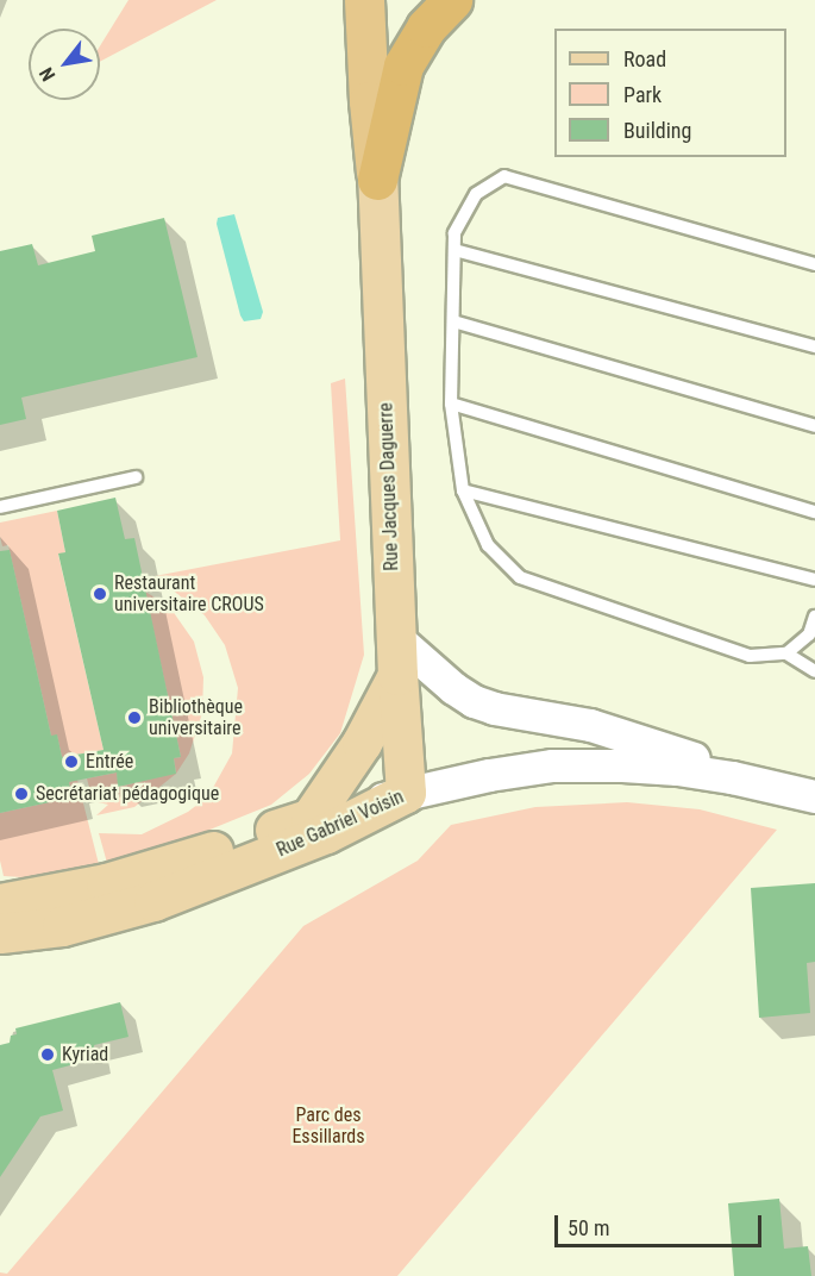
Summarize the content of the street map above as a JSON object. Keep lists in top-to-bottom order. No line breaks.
{"streets":{"main road":["Rue Jacques Daguerre","Rue Gabriel Voisin"]},"crossings":[["Rue Jacques Daguerre","Rue Gabriel Voisin"]],"parks":["Parc des Essillards"],"places":["Restaurant universitaire CROUS","Bibliothèque universitaire","Entrée","Secrétariat pédagogique","Kyriad"],"legend":["Road","Park","Building"],"scale_bar":"50 m","north":"bottom left"}
